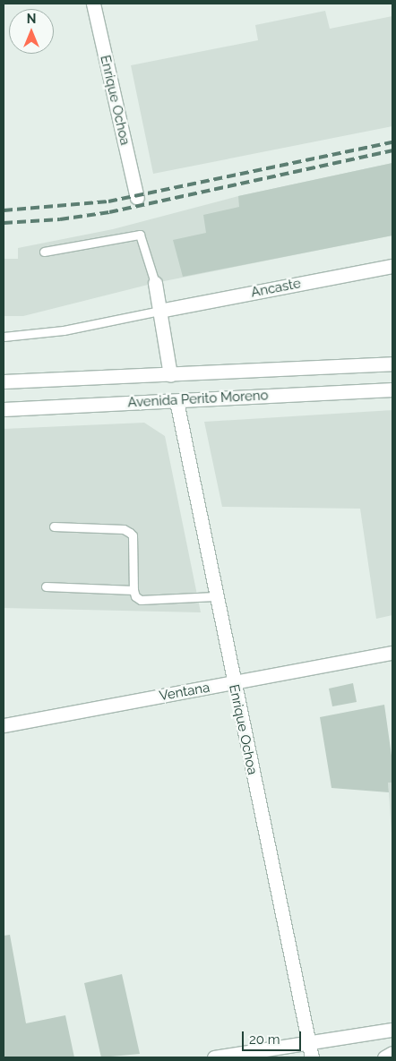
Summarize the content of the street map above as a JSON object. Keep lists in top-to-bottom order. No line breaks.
{"streets":{"street":["Enrique Ochoa","Ancaste","Avenida Perito Moreno","Ventana"]},"crossings":[["Enrique Ochoa","Avenida Perito Moreno"],["Enrique Ochoa","Ventana"]],"scale_bar":"20 m","north":"top"}
